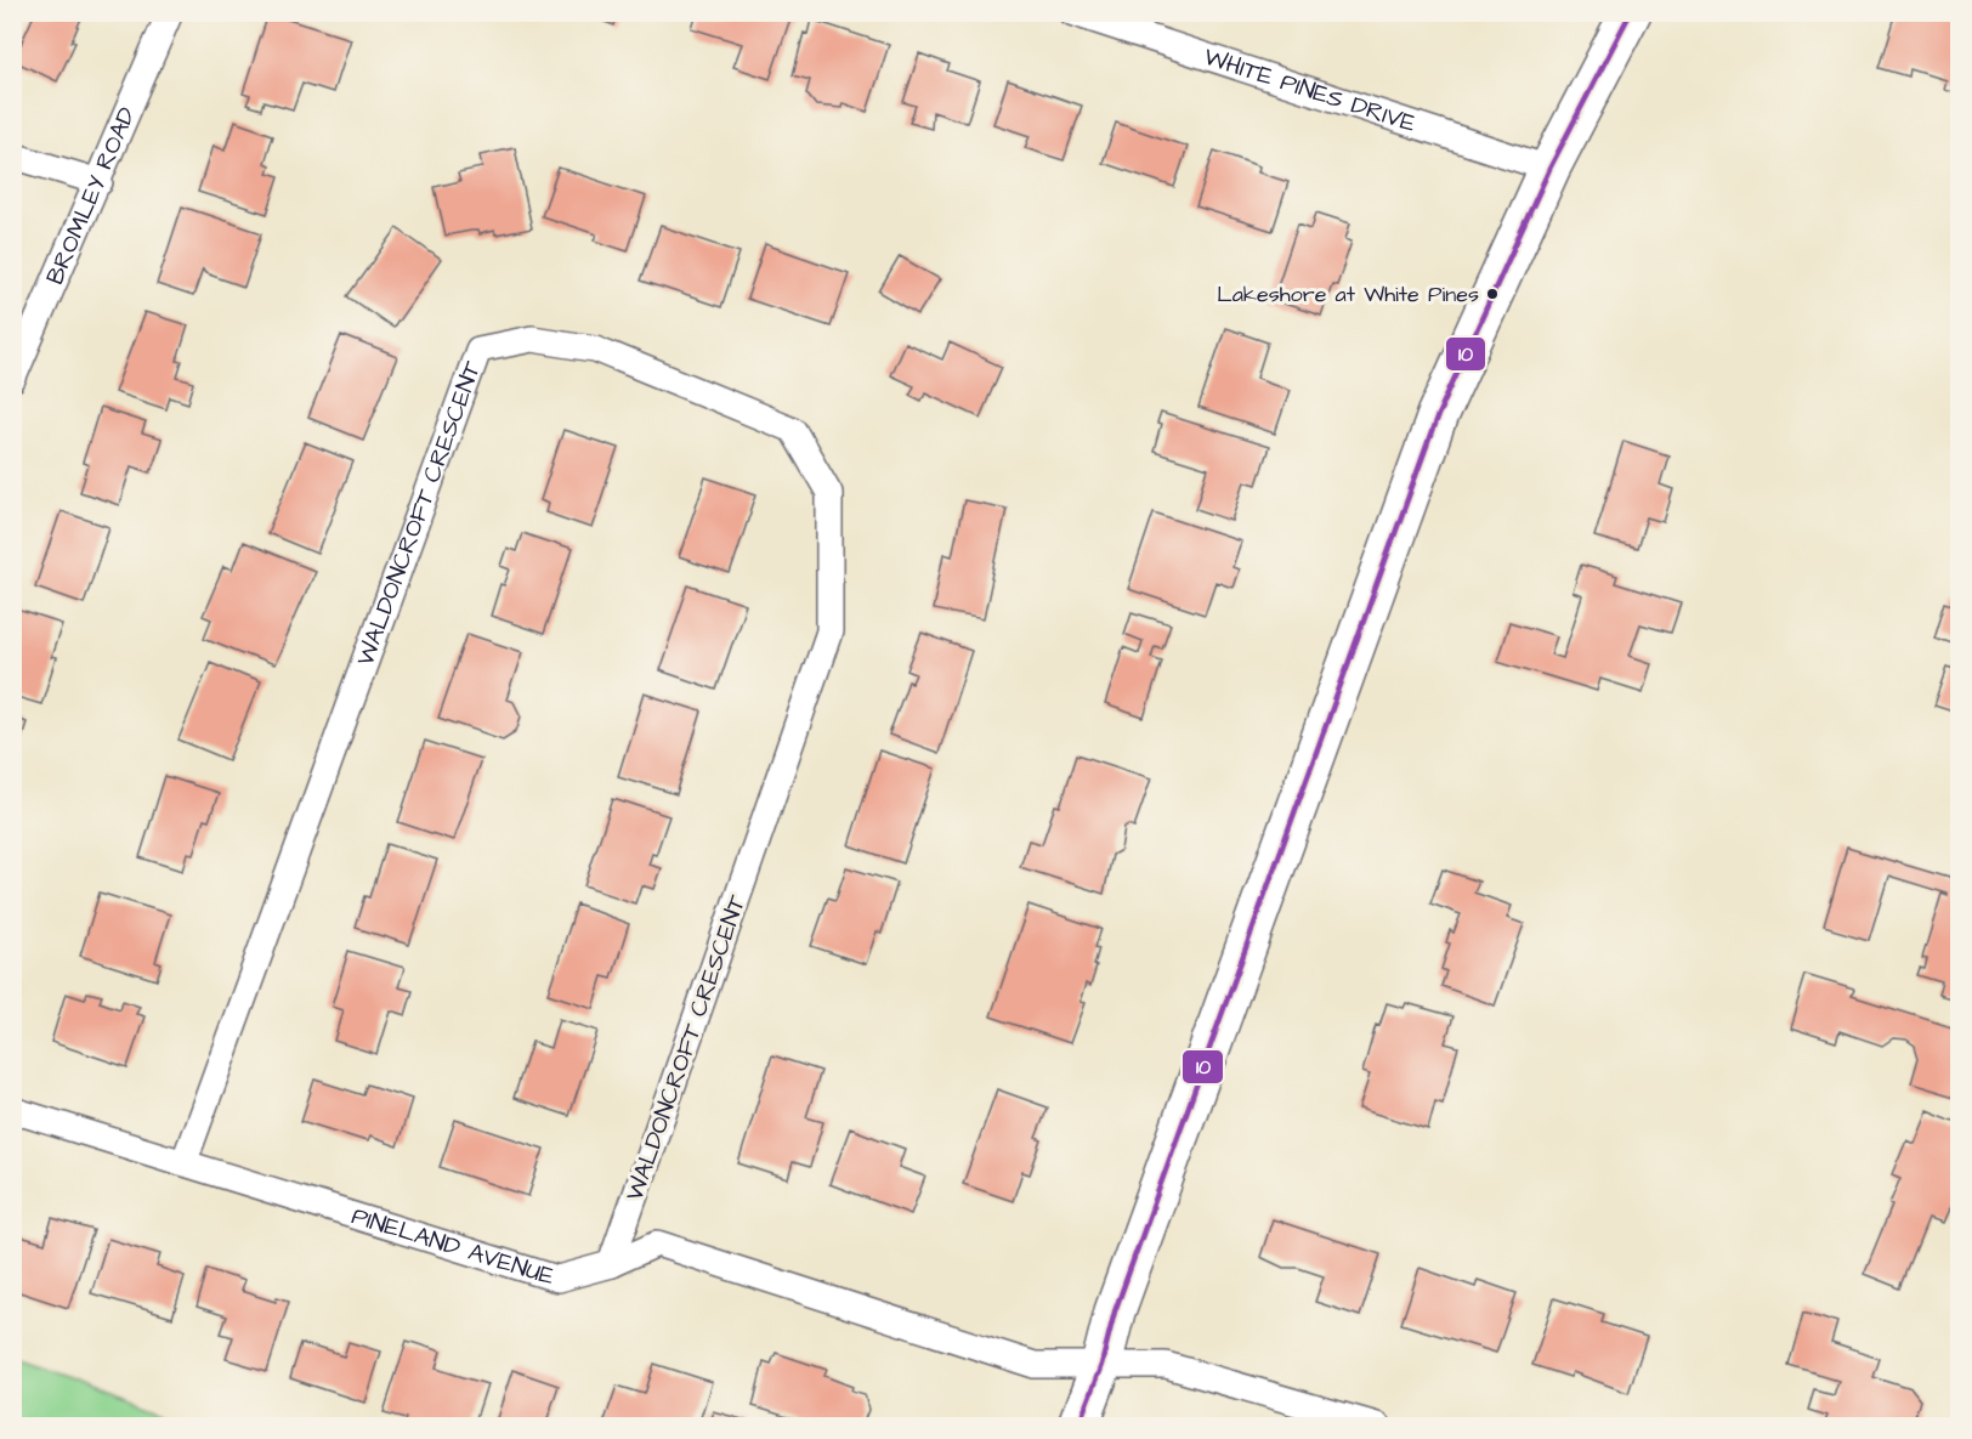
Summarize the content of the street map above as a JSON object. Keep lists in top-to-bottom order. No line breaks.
{"streets":{"street":["WHITE PINES DRIVE","BROMLEY ROAD","WALDONCROFT CRESCENT","PINELAND AVENUE"]},"crossings":[["WALDONCROFT CRESCENT","PINELAND AVENUE"]],"places":["Lakeshore at White Pines"],"lines":["transit line 10"]}
